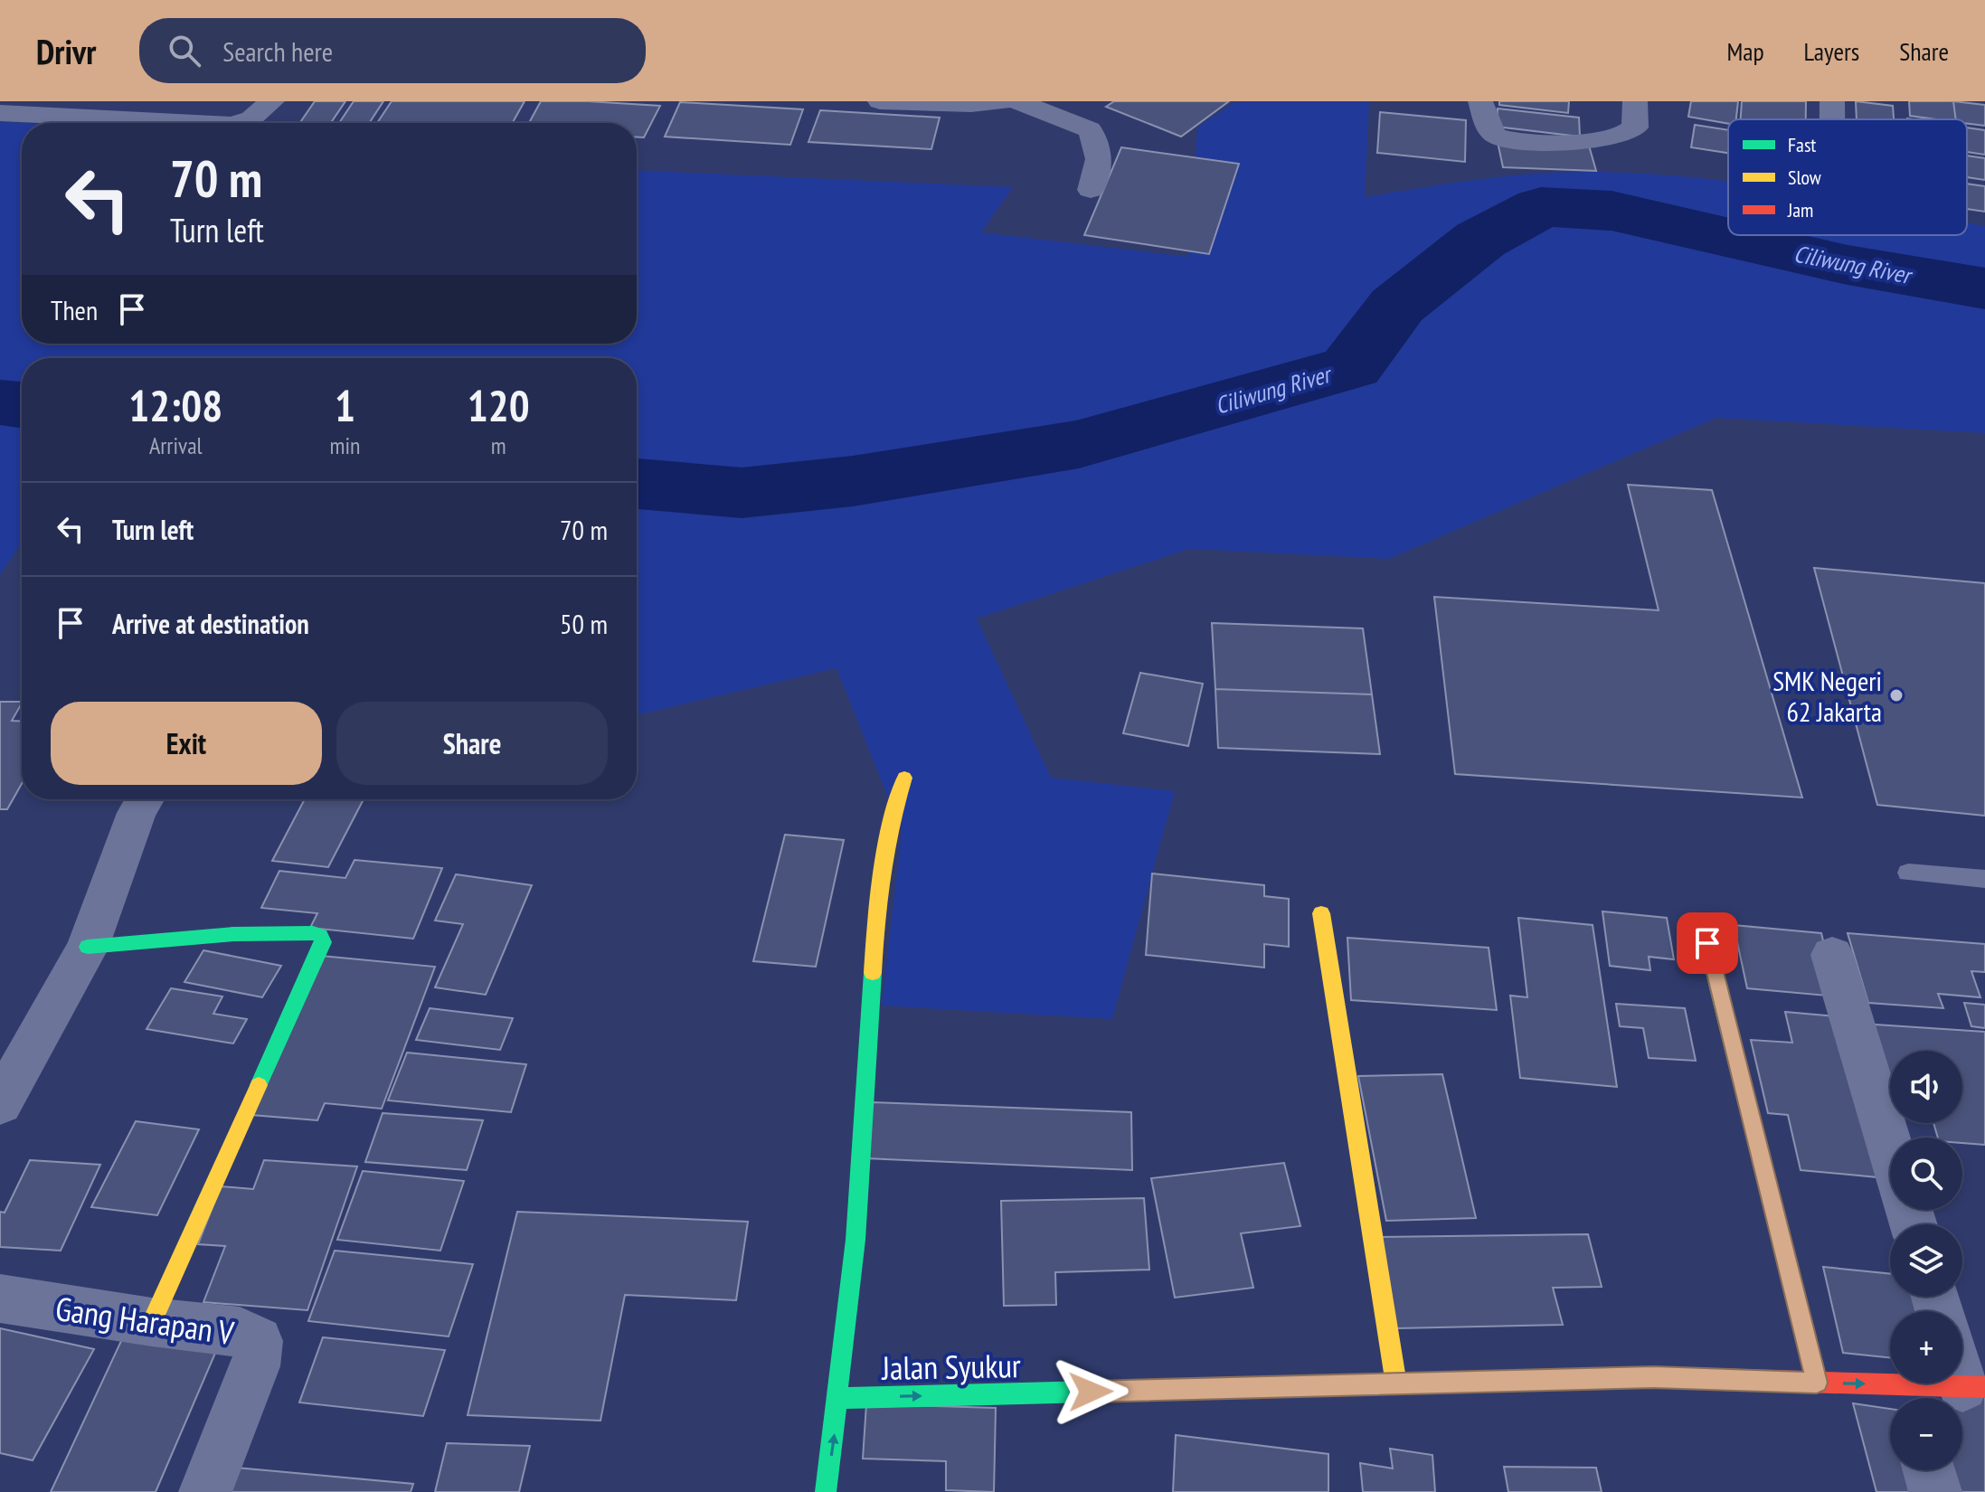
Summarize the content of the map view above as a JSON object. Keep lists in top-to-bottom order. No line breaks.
{"streets":{"street":["Gang Harapan V","Jalan Syukur"]},"one_way":["Jalan Syukur"],"water":["Ciliwung River"],"places":["SMK Negeri 62 Jakarta"],"legend":["Fast","Slow","Jam"],"page":{"header":"Drivr","search":"Search here","nav":["Map","Layers","Share"],"turn":["70 m","Turn left"],"then":"Then","eta":["12:08","Arrival","1","min","120","m"],"list":[{"name":"Turn left","value":"70 m"},{"name":"Arrive at destination","value":"50 m"}],"buttons":["Exit","Share"],"map_buttons":["+","−"]}}
